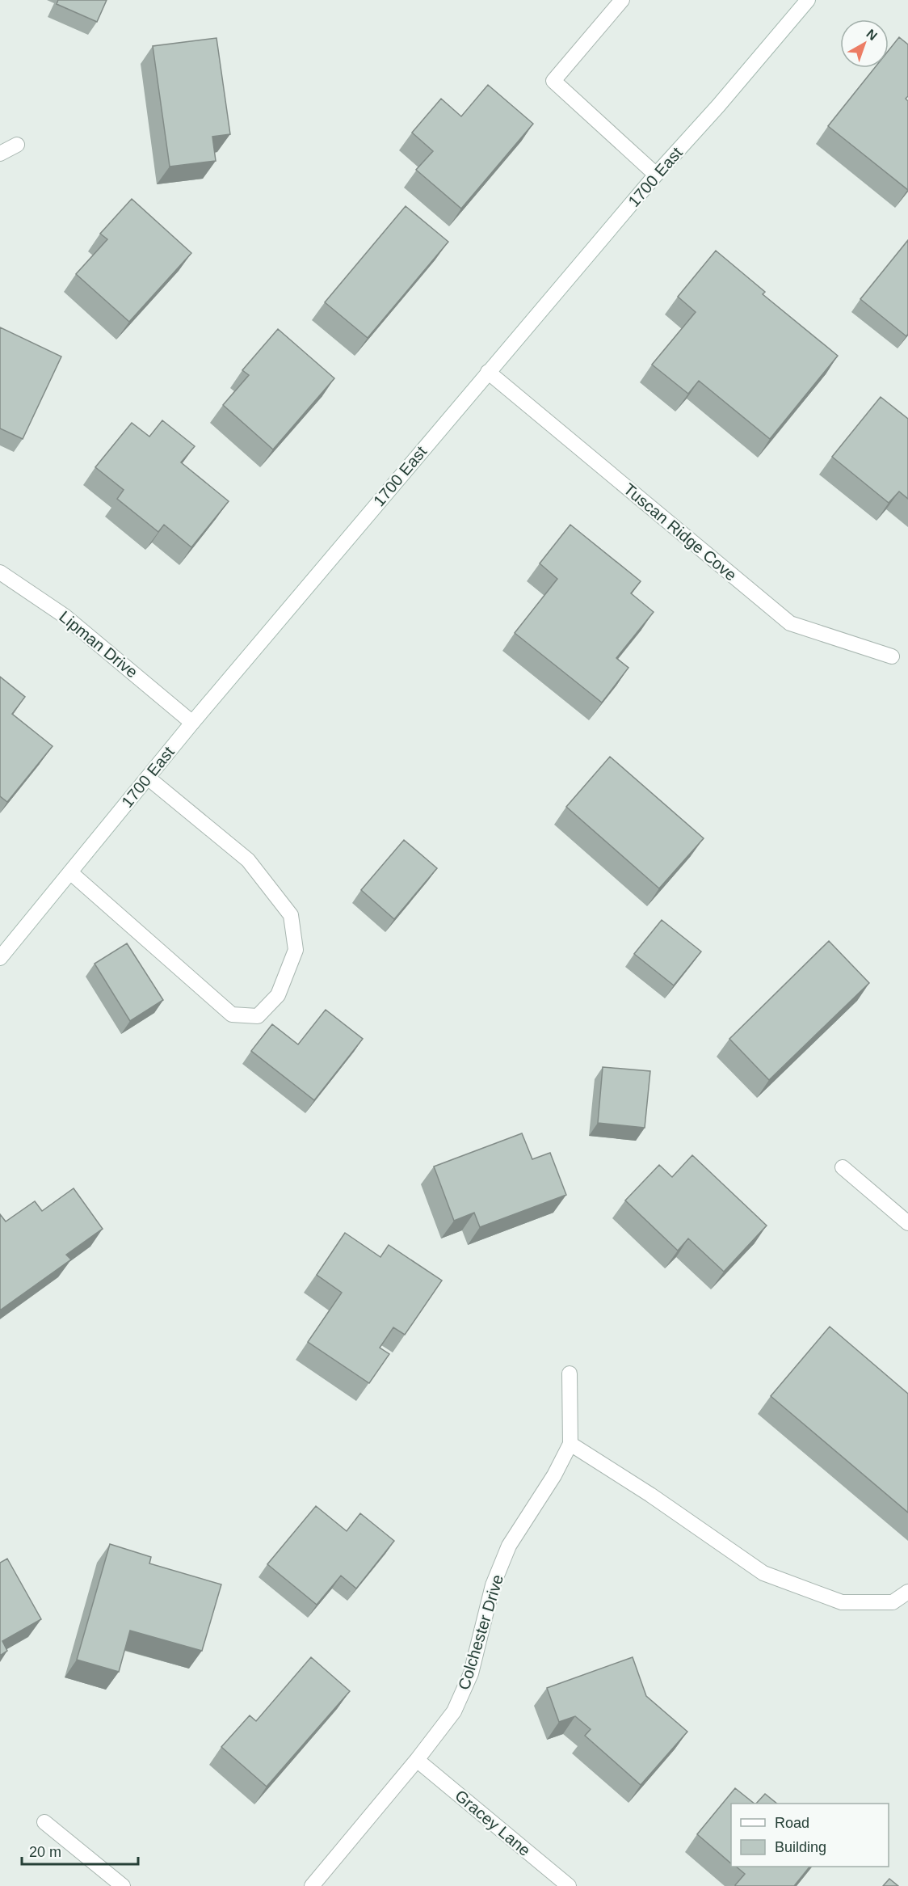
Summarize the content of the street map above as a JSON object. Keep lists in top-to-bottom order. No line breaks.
{"streets":{"street":["1700 East","Tuscan Ridge Cove","Lipman Drive","Colchester Drive","Gracey Lane"]},"crossings":[["1700 East","Tuscan Ridge Cove"],["1700 East","Lipman Drive"],["Colchester Drive","Gracey Lane"]],"legend":["Road","Building"],"scale_bar":"20 m","north":"top right"}
